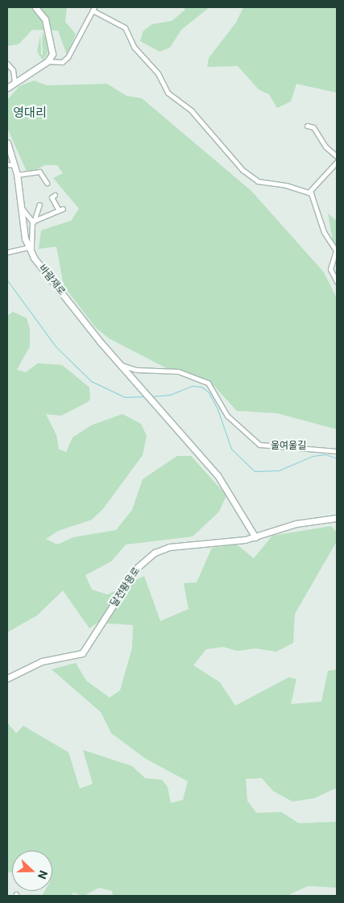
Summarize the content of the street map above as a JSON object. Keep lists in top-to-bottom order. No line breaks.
{"streets":{"street":["바람재로","울여울길","달전황용로"]},"crossings":[["바람재로","울여울길"],["바람재로","달전황용로"]],"districts":["영대리"],"north":"right"}
